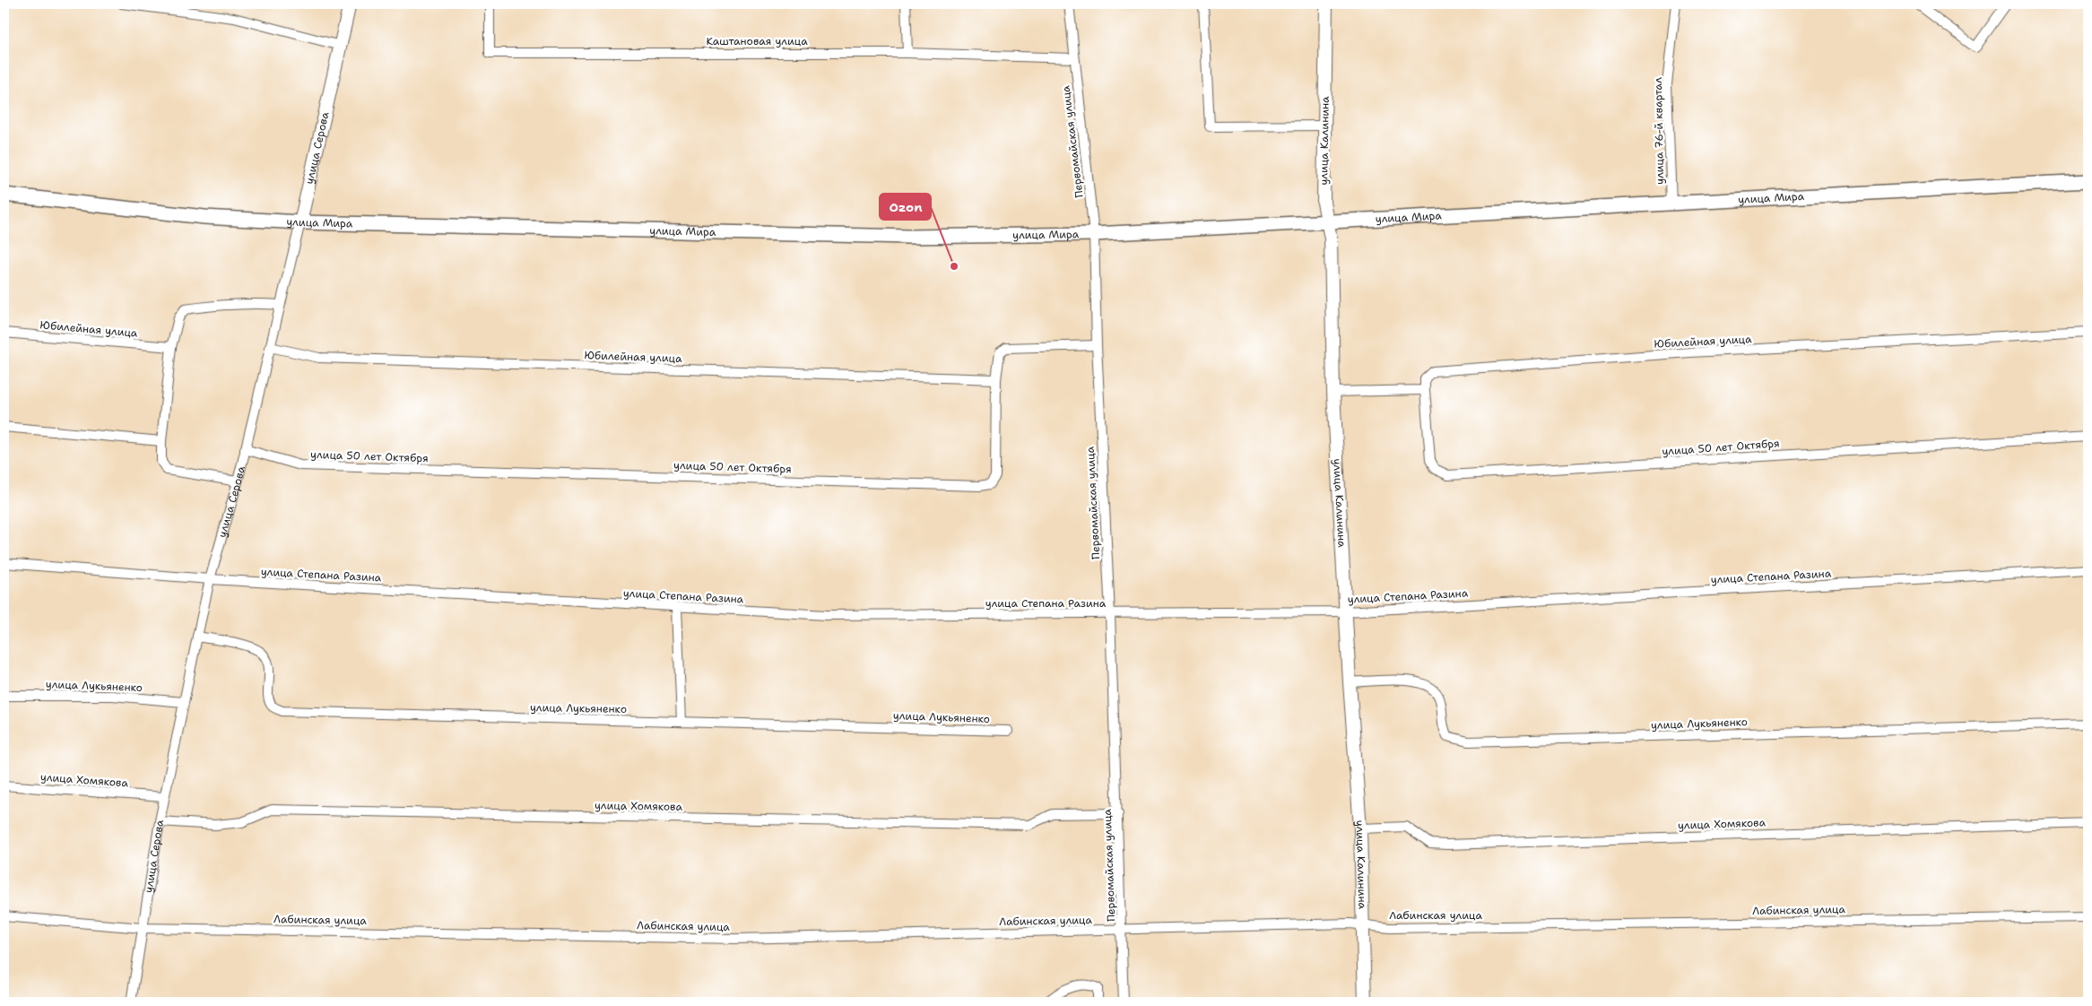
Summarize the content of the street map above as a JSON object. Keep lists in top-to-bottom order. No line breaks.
{"streets":{"main road":["улица Мира"],"street":["Каштановая улица","улица 76-й квартал","улица Калинина","Первомайская улица","улица Серова","Юбилейная улица","улица 50 лет Октября","улица Степана Разина","улица Лукьяненко","улица Хомякова","Лабинская улица"]},"crossings":[["Каштановая улица","Первомайская улица"],["улица 76-й квартал","улица Мира"],["улица Калинина","улица Мира"],["улица Калинина","улица Степана Разина"],["улица Калинина","улица Лукьяненко"],["улица Калинина","улица Хомякова"],["улица Калинина","Лабинская улица"],["Первомайская улица","улица Мира"],["Первомайская улица","улица 50 лет Октября"],["Первомайская улица","улица Степана Разина"],["Первомайская улица","улица Хомякова"],["Первомайская улица","Лабинская улица"],["улица Серова","улица Мира"],["улица Серова","Юбилейная улица"],["улица Серова","улица 50 лет Октября"],["улица Серова","улица Степана Разина"],["улица Серова","улица Лукьяненко"],["улица Серова","улица Хомякова"],["улица Серова","Лабинская улица"],["Юбилейная улица","улица 50 лет Октября"]],"places":["Ozon"]}
